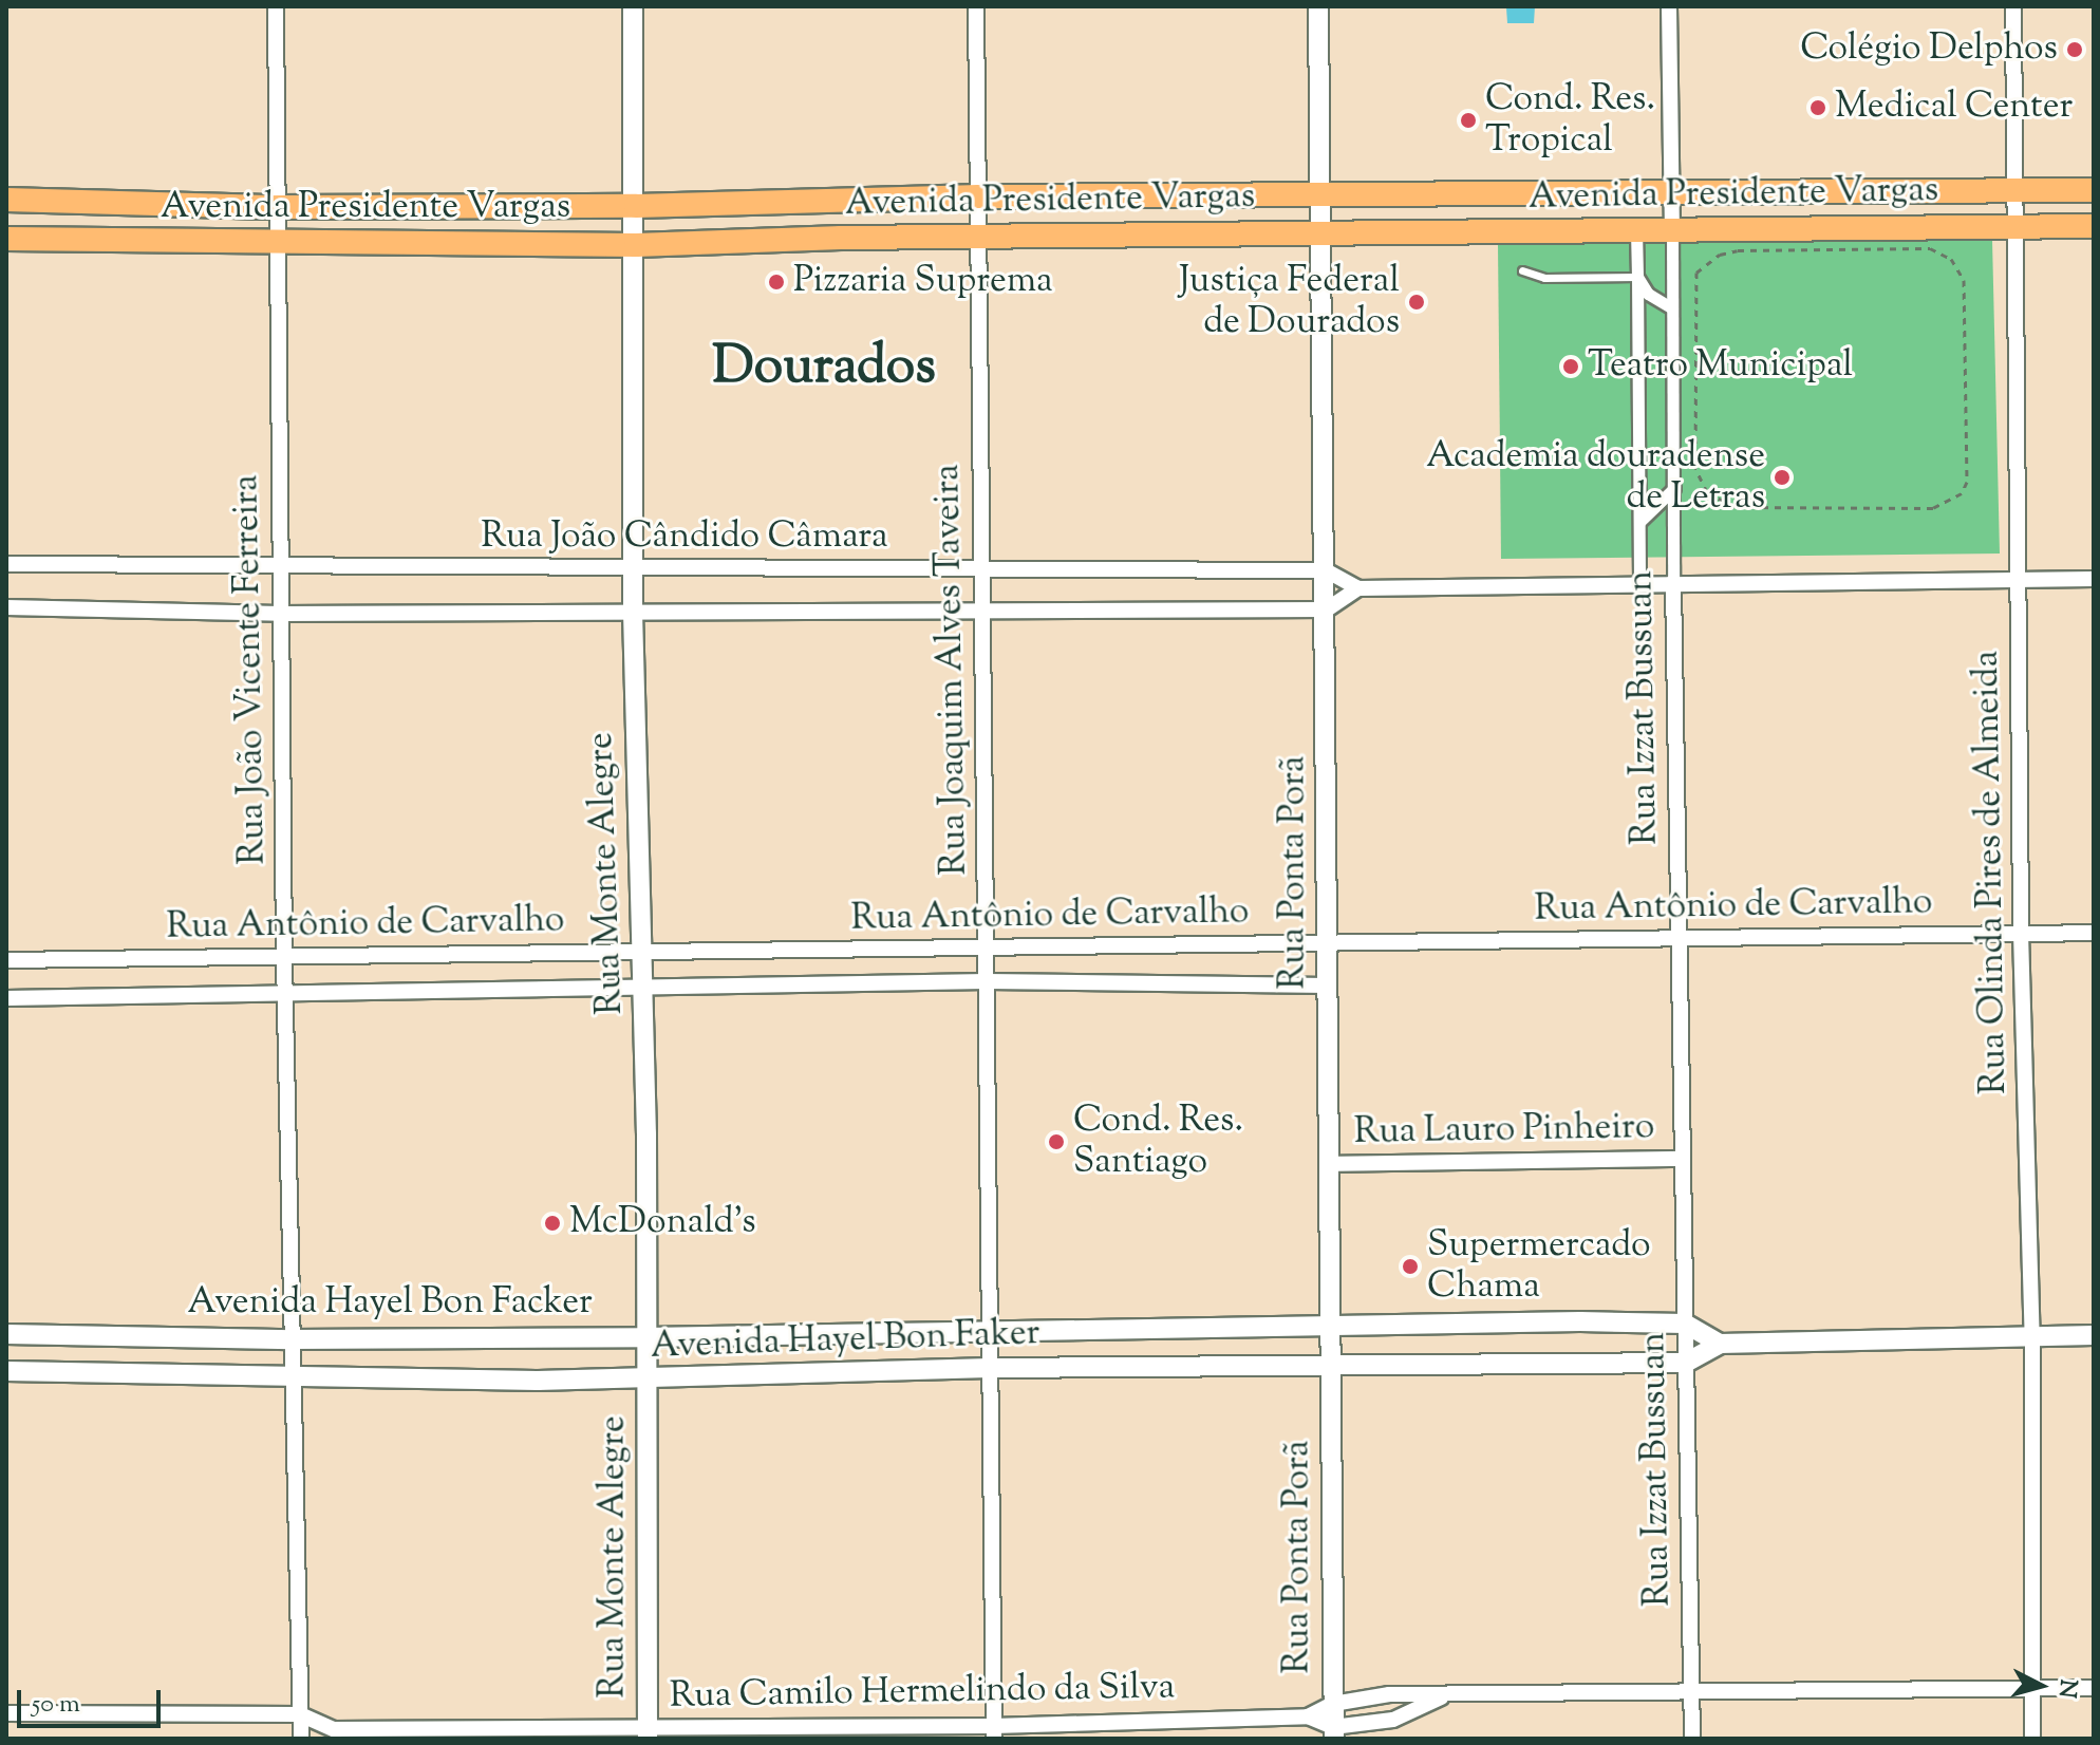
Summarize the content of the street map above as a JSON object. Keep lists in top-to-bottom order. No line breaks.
{"streets":{"main road":["Avenida Presidente Vargas"],"street":["Rua João Cândido Câmara","Rua João Vicente Ferreira","Rua Joaquim Alves Taveira","Rua Izzat Bussuan","Rua Ponta Porã","Rua Olinda Pires de Almeida","Rua Monte Alegre","Rua Antônio de Carvalho","Rua Lauro Pinheiro","Avenida Hayel Bon Facker","Avenida Hayel Bon Faker","Rua Camilo Hermelindo da Silva"]},"crossings":[["Avenida Presidente Vargas","Rua João Vicente Ferreira"],["Avenida Presidente Vargas","Rua Joaquim Alves Taveira"],["Avenida Presidente Vargas","Rua Izzat Bussuan"],["Avenida Presidente Vargas","Rua Ponta Porã"],["Avenida Presidente Vargas","Rua Olinda Pires de Almeida"],["Avenida Presidente Vargas","Rua Monte Alegre"],["Rua João Cândido Câmara","Rua João Vicente Ferreira"],["Rua João Cândido Câmara","Rua Joaquim Alves Taveira"],["Rua João Cândido Câmara","Rua Ponta Porã"],["Rua João Cândido Câmara","Rua Monte Alegre"],["Rua João Vicente Ferreira","Rua Antônio de Carvalho"],["Rua João Vicente Ferreira","Avenida Hayel Bon Facker"],["Rua João Vicente Ferreira","Avenida Hayel Bon Faker"],["Rua João Vicente Ferreira","Rua Camilo Hermelindo da Silva"],["Rua Joaquim Alves Taveira","Rua Antônio de Carvalho"],["Rua Joaquim Alves Taveira","Avenida Hayel Bon Facker"],["Rua Joaquim Alves Taveira","Avenida Hayel Bon Faker"],["Rua Joaquim Alves Taveira","Rua Camilo Hermelindo da Silva"],["Rua Izzat Bussuan","Rua Antônio de Carvalho"],["Rua Izzat Bussuan","Rua Lauro Pinheiro"],["Rua Izzat Bussuan","Avenida Hayel Bon Facker"],["Rua Izzat Bussuan","Avenida Hayel Bon Faker"],["Rua Ponta Porã","Rua Antônio de Carvalho"],["Rua Ponta Porã","Rua Lauro Pinheiro"],["Rua Ponta Porã","Avenida Hayel Bon Facker"],["Rua Ponta Porã","Avenida Hayel Bon Faker"],["Rua Ponta Porã","Rua Camilo Hermelindo da Silva"],["Rua Olinda Pires de Almeida","Rua Antônio de Carvalho"],["Rua Monte Alegre","Rua Antônio de Carvalho"],["Rua Monte Alegre","Avenida Hayel Bon Facker"],["Rua Monte Alegre","Avenida Hayel Bon Faker"],["Rua Monte Alegre","Rua Camilo Hermelindo da Silva"]],"districts":["Dourados"],"places":["Colégio Delphos","Medical Center","Cond. Res. Tropical","Pizzaria Suprema","Justiça Federal de Dourados","Teatro Municipal","Academia douradense de Letras","Cond. Res. Santiago","McDonald's","Supermercado Chama"],"scale_bar":"50 m","north":"right"}
